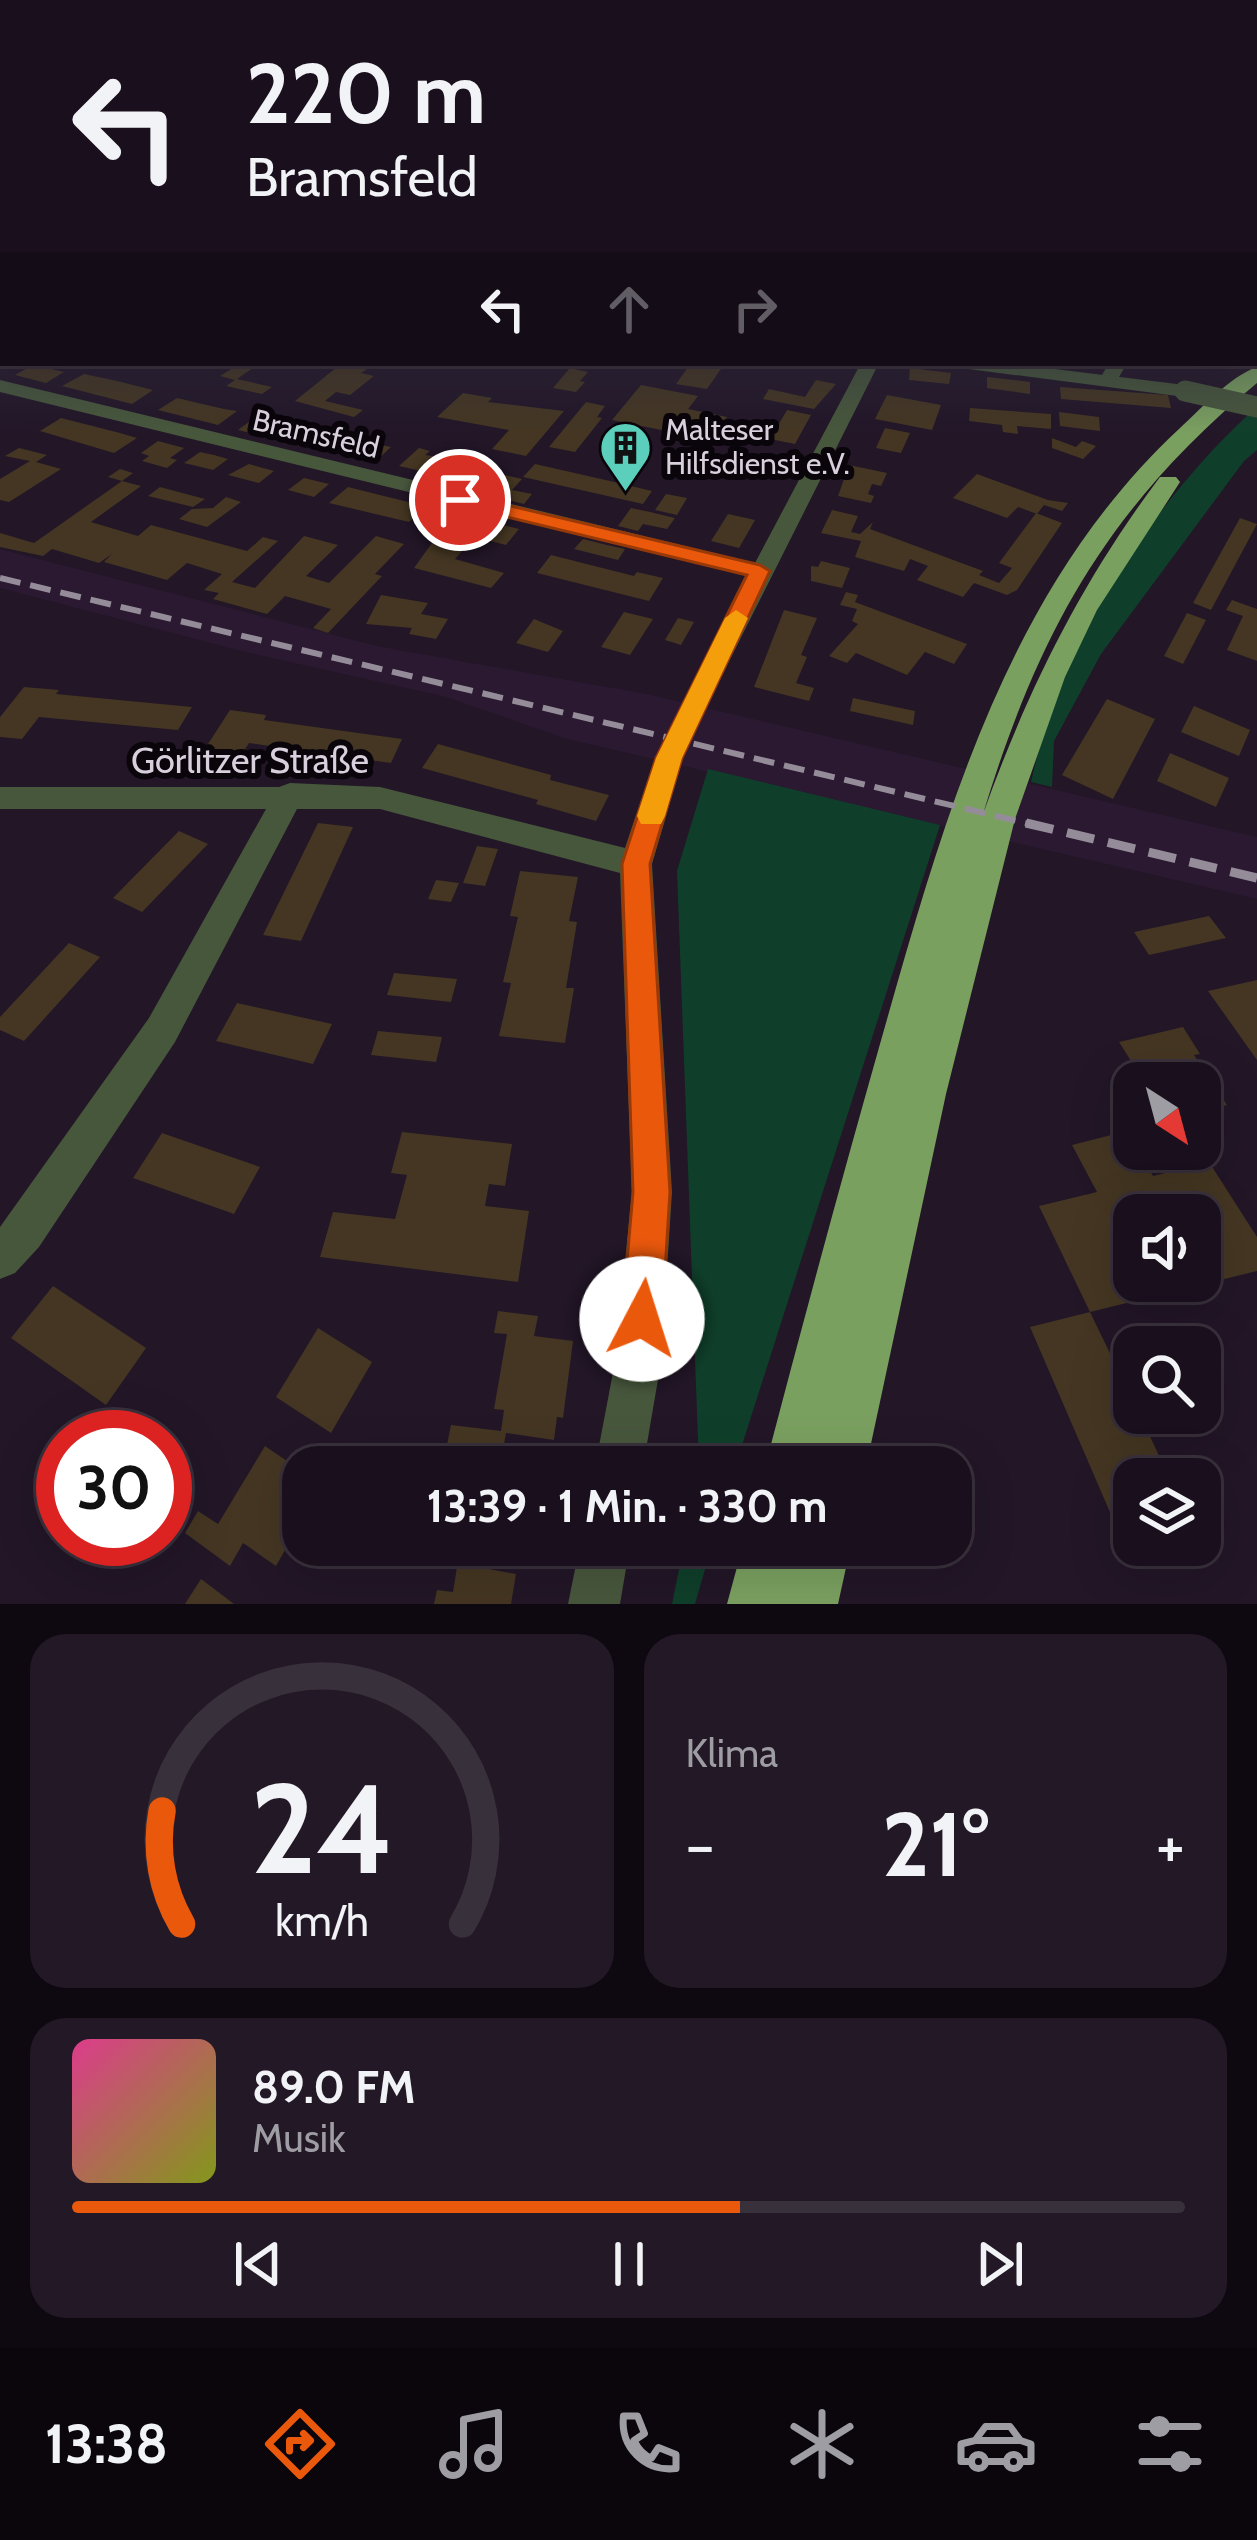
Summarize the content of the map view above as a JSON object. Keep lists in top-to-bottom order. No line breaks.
{"streets":{"street":["Bramsfeld","Görlitzer Straße"]},"places":{"building":["Malteser Hilfsdienst e.V."]},"north":"bottom right","page":{"turn":["220 m","Bramsfeld"],"limit":"30","trip":"13:39 · 1 Min. · 330 m","tile":"Klima","heat":["−","21°","+"],"song":["89.0 FM","Musik"],"tabs":"13:38","gauge":["24","km/h"]}}
